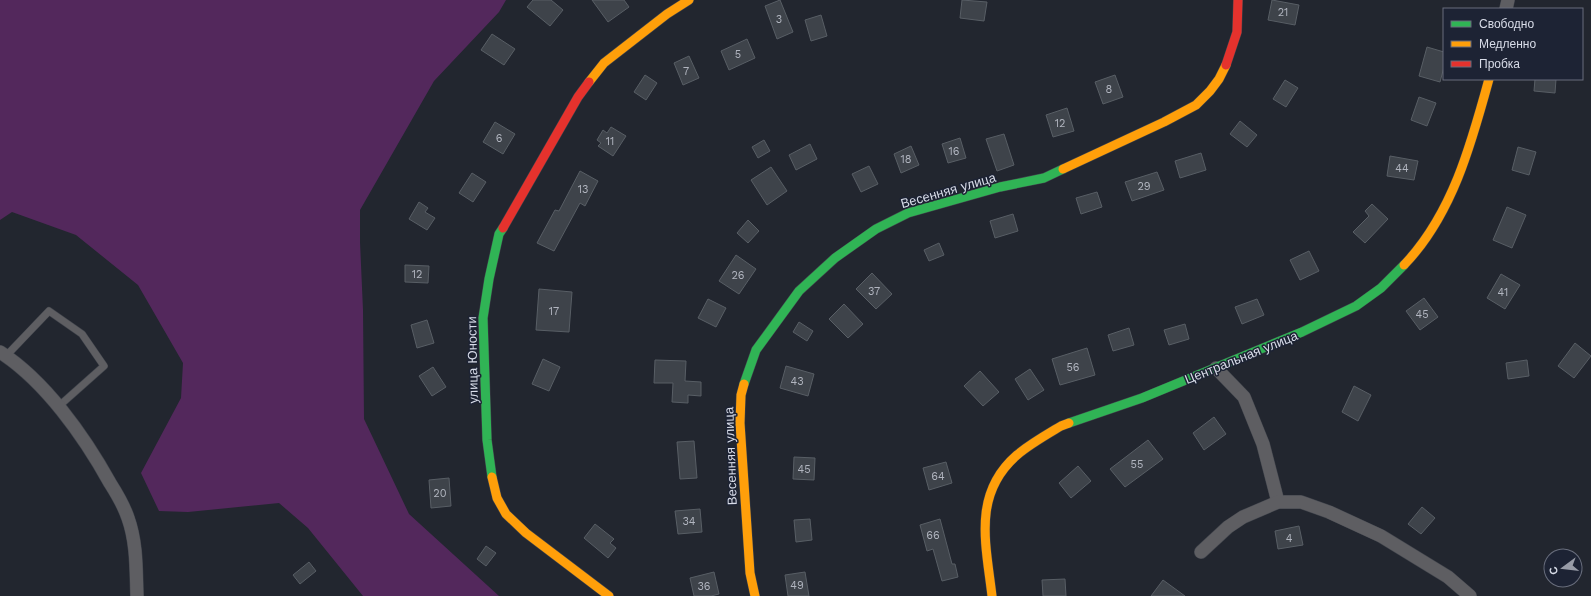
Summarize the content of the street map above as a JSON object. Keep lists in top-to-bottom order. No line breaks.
{"streets":{"street":["Весенняя улица","Центральная улица","улица Юности"]},"house_numbers":["21","3","5","7","8","12","6","11","16","18","44","29","13","12","26","37","41","17","45","56","43","55","45","64","20","34","66","4","49","36"],"legend":["Свободно","Медленно","Пробка"],"north":"left"}
